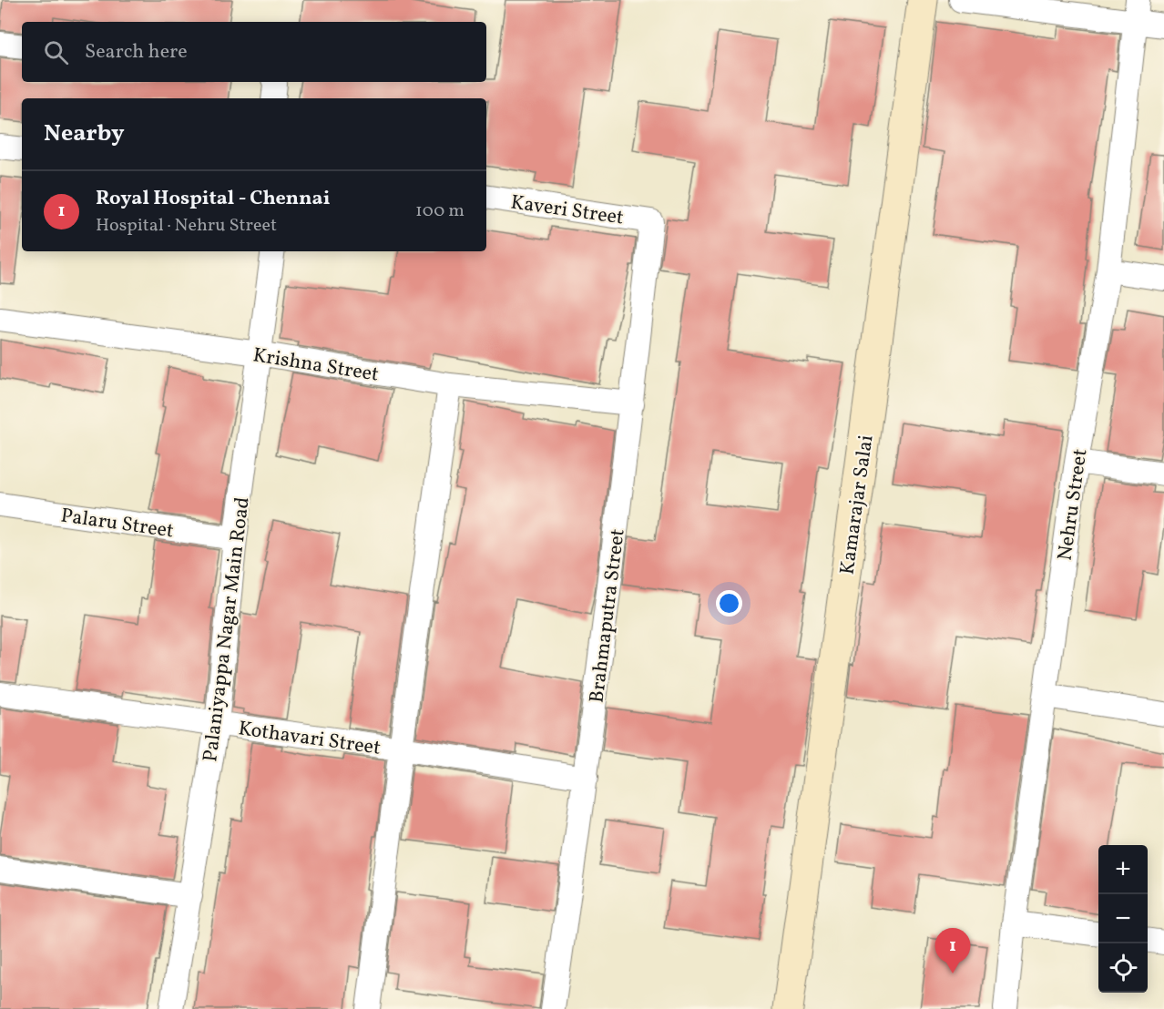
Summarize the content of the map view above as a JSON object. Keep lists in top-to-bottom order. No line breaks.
{"streets":{"street":["Kaveri Street","Krishna Street","Kamarajar Salai","Nehru Street","Palaru Street","Brahmaputra Street","Palaniyappa Nagar Main Road","Kothavari Street"]},"crossings":[["Kaveri Street","Brahmaputra Street"],["Krishna Street","Brahmaputra Street"],["Krishna Street","Palaniyappa Nagar Main Road"],["Palaru Street","Palaniyappa Nagar Main Road"],["Brahmaputra Street","Kothavari Street"],["Palaniyappa Nagar Main Road","Kothavari Street"]],"page":{"search":"Search here","heading":"Nearby","list":[{"mark":"1","name":"Royal Hospital - Chennai","note":"Hospital · Nehru Street","value":"100 m"}],"map_buttons":["+","−"],"pins":"1"}}
